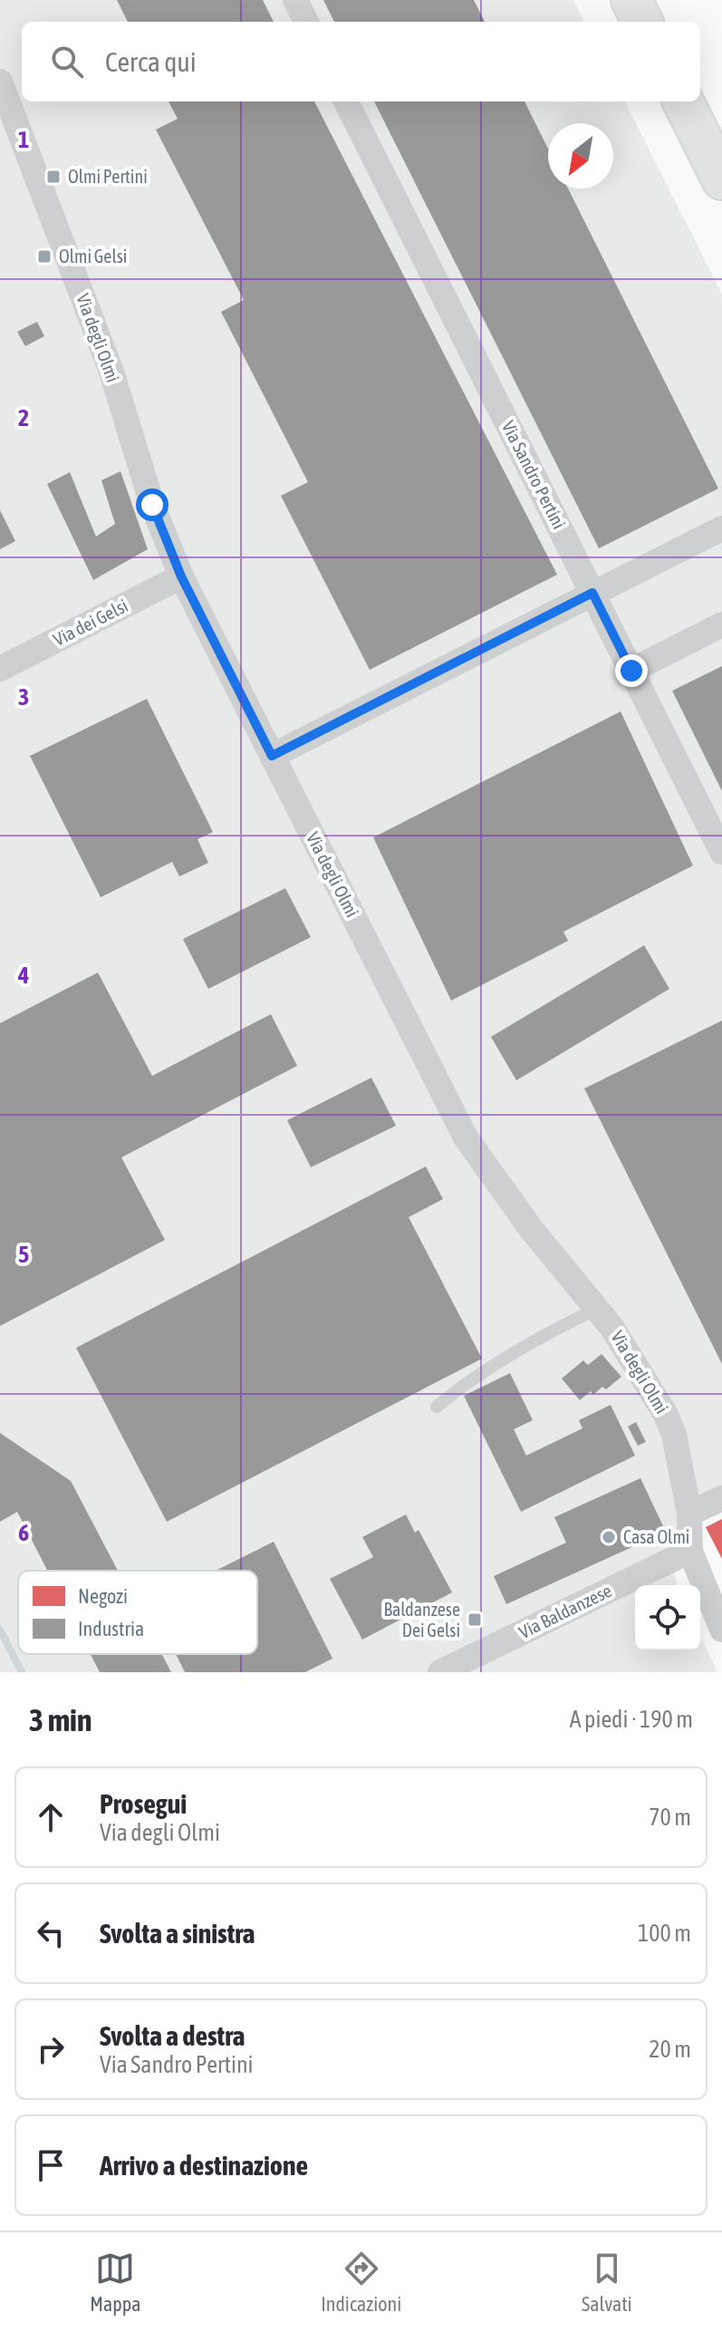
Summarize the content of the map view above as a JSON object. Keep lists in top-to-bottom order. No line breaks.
{"streets":{"street":["Via degli Olmi","Via Sandro Pertini","Via dei Gelsi","Via Baldanzese"]},"crossings":[["Via degli Olmi","Via dei Gelsi"],["Via degli Olmi","Via Baldanzese"]],"places":{"transit":["Olmi Pertini","Olmi Gelsi","Baldanzese Dei Gelsi"],"other":["Casa Olmi"]},"legend":["Negozi","Industria"],"north":"bottom left","page":{"search":"Cerca qui","heading":["3 min","A piedi · 190 m"],"list":[["Prosegui","Via degli Olmi","70 m"],["Svolta a sinistra","100 m"],["Svolta a destra","Via Sandro Pertini","20 m"],"Arrivo a destinazione"],"nav":["Mappa","Indicazioni","Salvati"]},"grid":{"rows":["1","2","3","4","5","6"]}}
